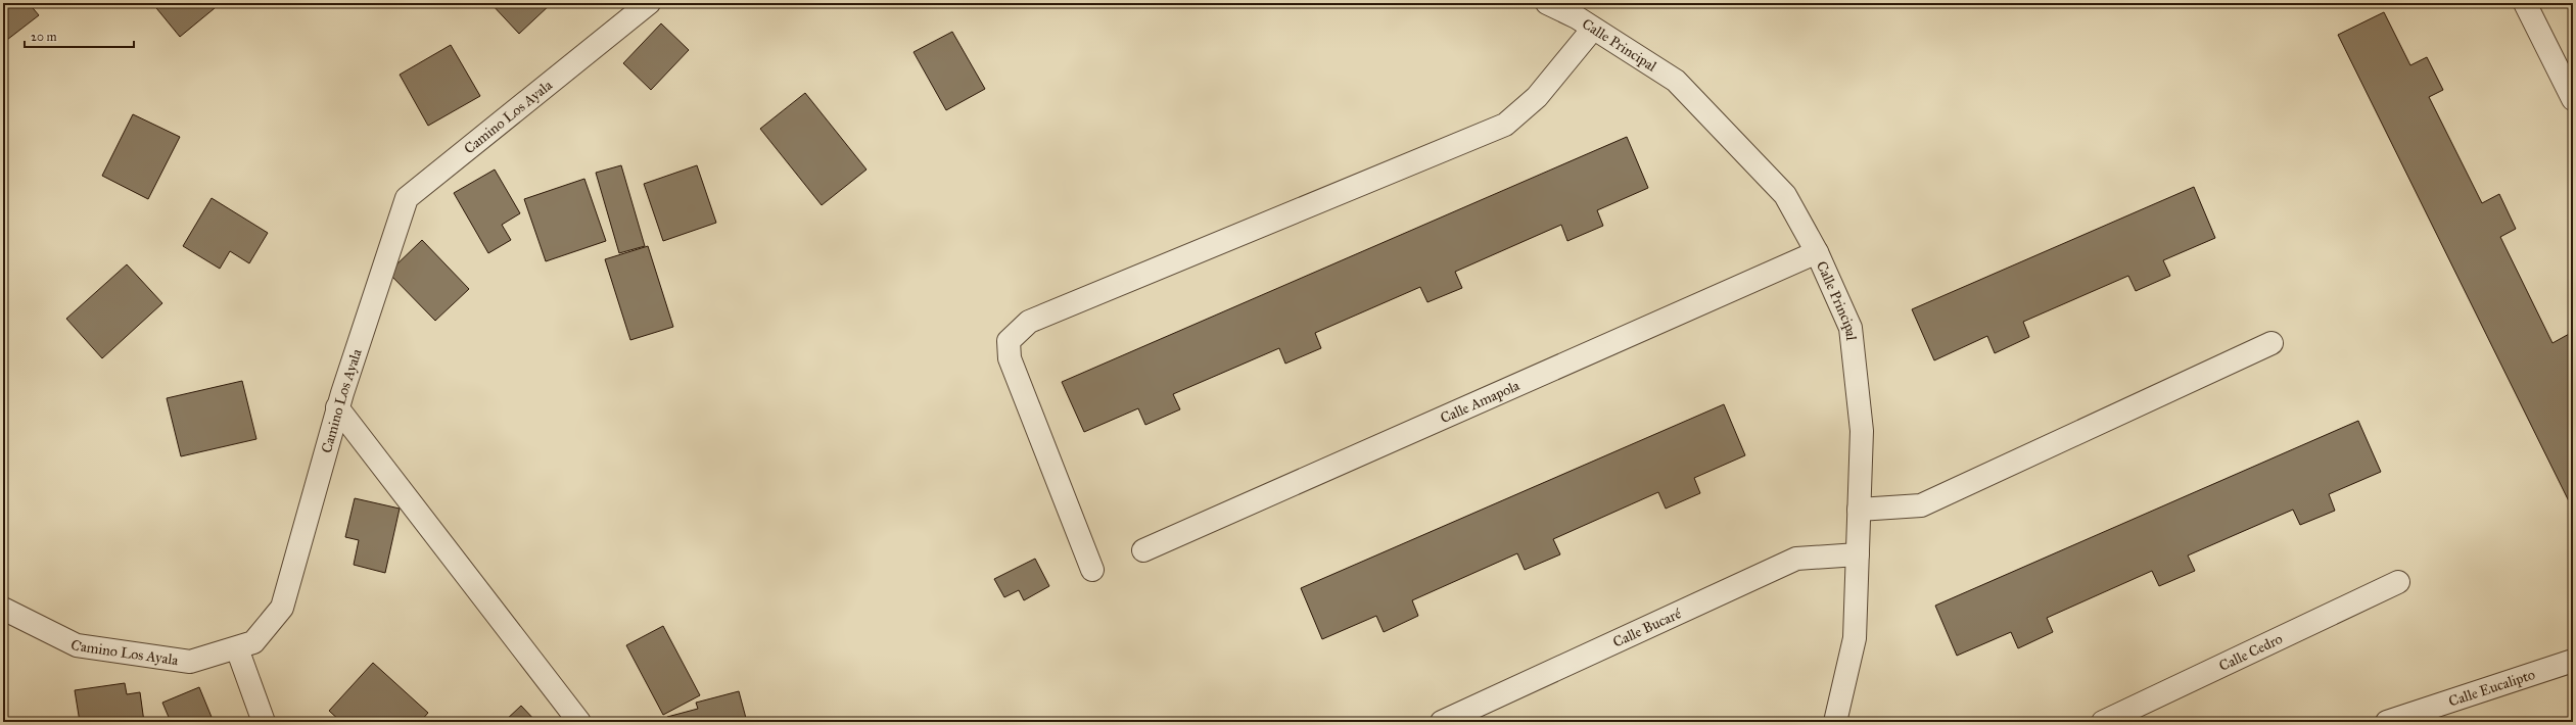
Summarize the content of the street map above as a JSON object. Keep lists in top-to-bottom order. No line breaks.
{"streets":{"street":["Calle Principal","Camino Los Ayala","Calle Amapola","Calle Bucaré","Calle Cedro","Calle Eucalipto"]},"crossings":[["Calle Principal","Calle Amapola"],["Calle Principal","Calle Bucaré"]],"scale_bar":"20 m"}
